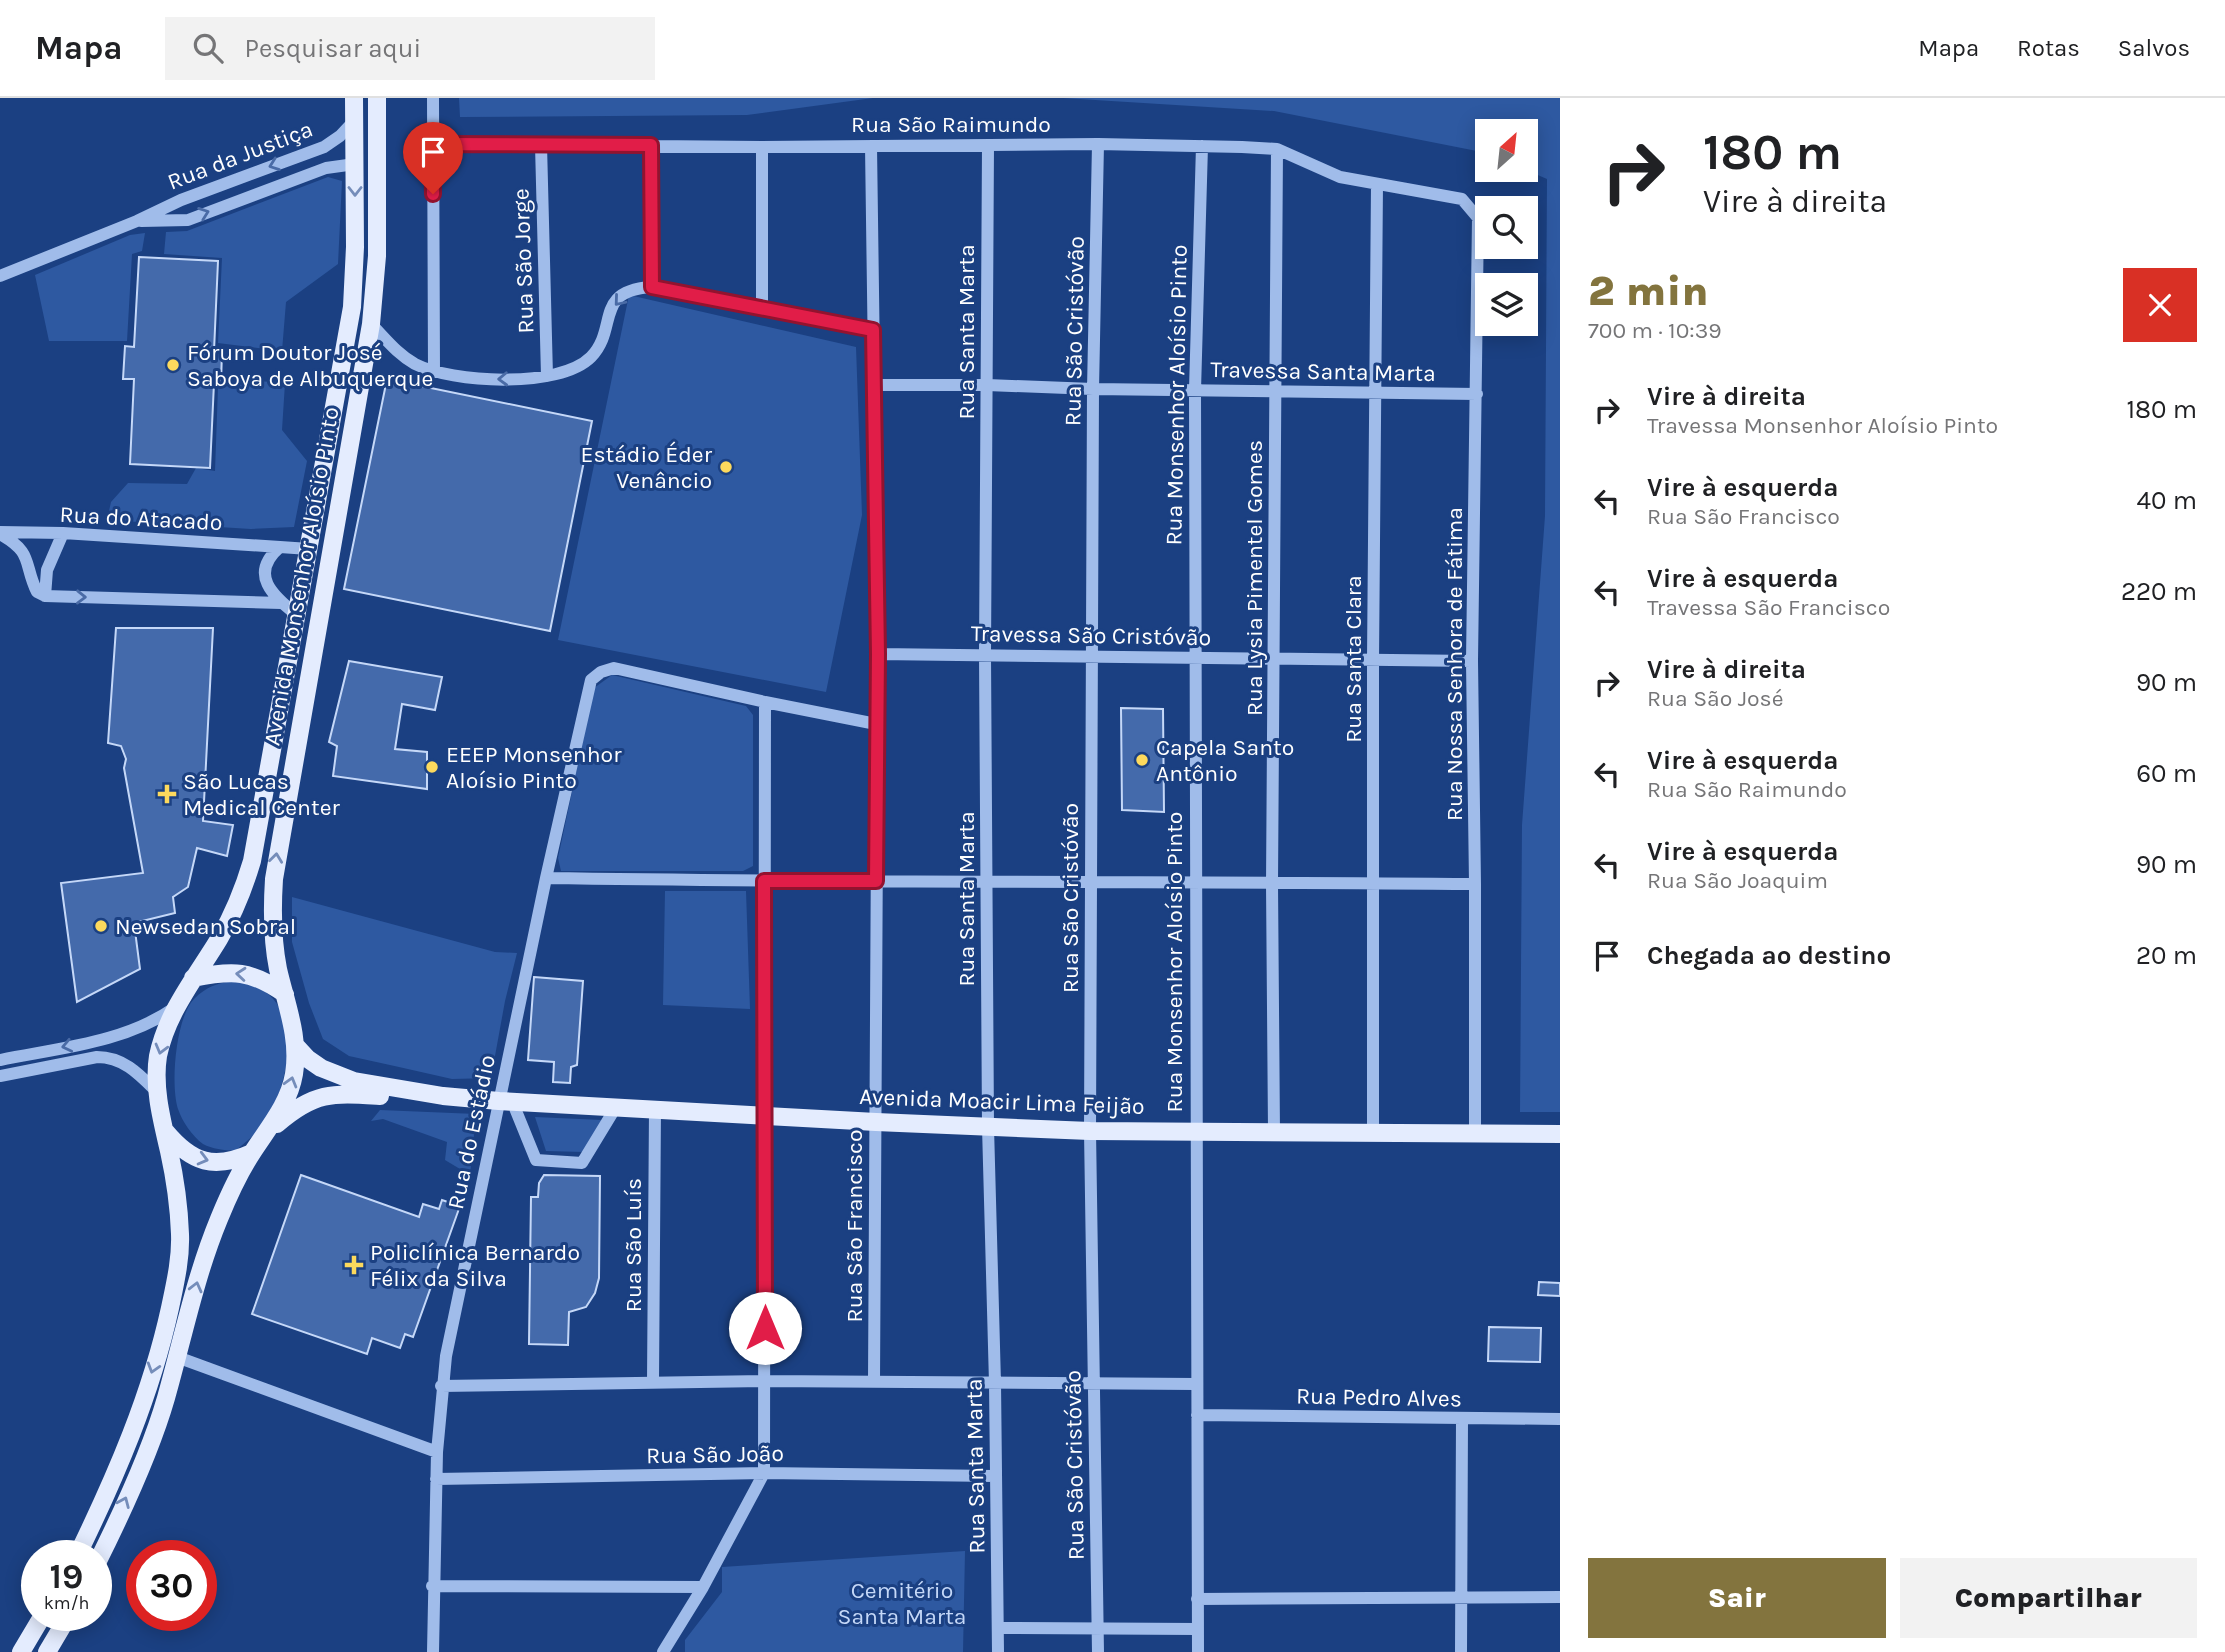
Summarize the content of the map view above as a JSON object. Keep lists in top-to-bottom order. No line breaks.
{"streets":{"main road":["Avenida Monsenhor Aloísio Pinto","Avenida Moacir Lima Feijão"],"street":["Rua São Raimundo","Rua da Justiça","Rua São Jorge","Rua São Cristóvão","Rua Santa Marta","Travessa Santa Marta","Rua Monsenhor Aloísio Pinto","Rua do Atacado","Rua Lysia Pimentel Gomes","Travessa São Cristóvão","Rua Santa Clara","Rua Nossa Senhora de Fátima","Rua do Estádio","Rua São Francisco","Rua São Luís","Rua Pedro Alves","Rua São João"]},"crossings":[["Rua São Raimundo","Rua São Jorge"],["Rua São Raimundo","Rua São Cristóvão"],["Rua São Raimundo","Rua Santa Marta"],["Rua São Raimundo","Rua Monsenhor Aloísio Pinto"],["Rua São Raimundo","Rua Lysia Pimentel Gomes"],["Rua São Raimundo","Rua Santa Clara"],["Rua São Raimundo","Rua Nossa Senhora de Fátima"],["Rua São Raimundo","Rua São Francisco"],["Rua da Justiça","Avenida Monsenhor Aloísio Pinto"],["Rua São Cristóvão","Travessa Santa Marta"],["Rua São Cristóvão","Travessa São Cristóvão"],["Rua São Cristóvão","Avenida Moacir Lima Feijão"],["Rua Santa Marta","Travessa Santa Marta"],["Rua Santa Marta","Travessa São Cristóvão"],["Rua Santa Marta","Avenida Moacir Lima Feijão"],["Rua Santa Marta","Rua São João"],["Travessa Santa Marta","Rua Monsenhor Aloísio Pinto"],["Travessa Santa Marta","Rua Lysia Pimentel Gomes"],["Travessa Santa Marta","Rua Santa Clara"],["Travessa Santa Marta","Rua Nossa Senhora de Fátima"],["Travessa Santa Marta","Rua São Francisco"],["Rua Monsenhor Aloísio Pinto","Travessa São Cristóvão"],["Rua Monsenhor Aloísio Pinto","Avenida Moacir Lima Feijão"],["Rua Monsenhor Aloísio Pinto","Rua Pedro Alves"],["Rua do Atacado","Avenida Monsenhor Aloísio Pinto"],["Rua Lysia Pimentel Gomes","Travessa São Cristóvão"],["Rua Lysia Pimentel Gomes","Avenida Moacir Lima Feijão"],["Travessa São Cristóvão","Rua Santa Clara"],["Travessa São Cristóvão","Rua Nossa Senhora de Fátima"],["Travessa São Cristóvão","Rua São Francisco"],["Rua Santa Clara","Avenida Moacir Lima Feijão"],["Rua Nossa Senhora de Fátima","Avenida Moacir Lima Feijão"],["Avenida Moacir Lima Feijão","Rua do Estádio"],["Avenida Moacir Lima Feijão","Rua São Francisco"],["Avenida Moacir Lima Feijão","Rua São Luís"],["Rua do Estádio","Rua São João"]],"parks":["Cemitério Santa Marta"],"places":{"other":["Fórum Doutor José Saboya de Albuquerque","Estádio Éder Venâncio","Capela Santo Antônio","EEEP Monsenhor Aloísio Pinto","Newsedan Sobral"],"health":["São Lucas Medical Center","Policlínica Bernardo Félix da Silva"]},"north":"top right","page":{"header":"Mapa","search":"Pesquisar aqui","nav":["Mapa","Rotas","Salvos"],"turn":["180 m","Vire à direita"],"heading":["2 min","700 m · 10:39"],"list":[{"name":"Vire à direita","note":"Travessa Monsenhor Aloísio Pinto","value":"180 m"},{"name":"Vire à esquerda","note":"Rua São Francisco","value":"40 m"},{"name":"Vire à esquerda","note":"Travessa São Francisco","value":"220 m"},{"name":"Vire à direita","note":"Rua São José","value":"90 m"},{"name":"Vire à esquerda","note":"Rua São Raimundo","value":"60 m"},{"name":"Vire à esquerda","note":"Rua São Joaquim","value":"90 m"},{"name":"Chegada ao destino","value":"20 m"}],"speed":"19 km/h","limit":"30","buttons":["Sair","Compartilhar"]}}
